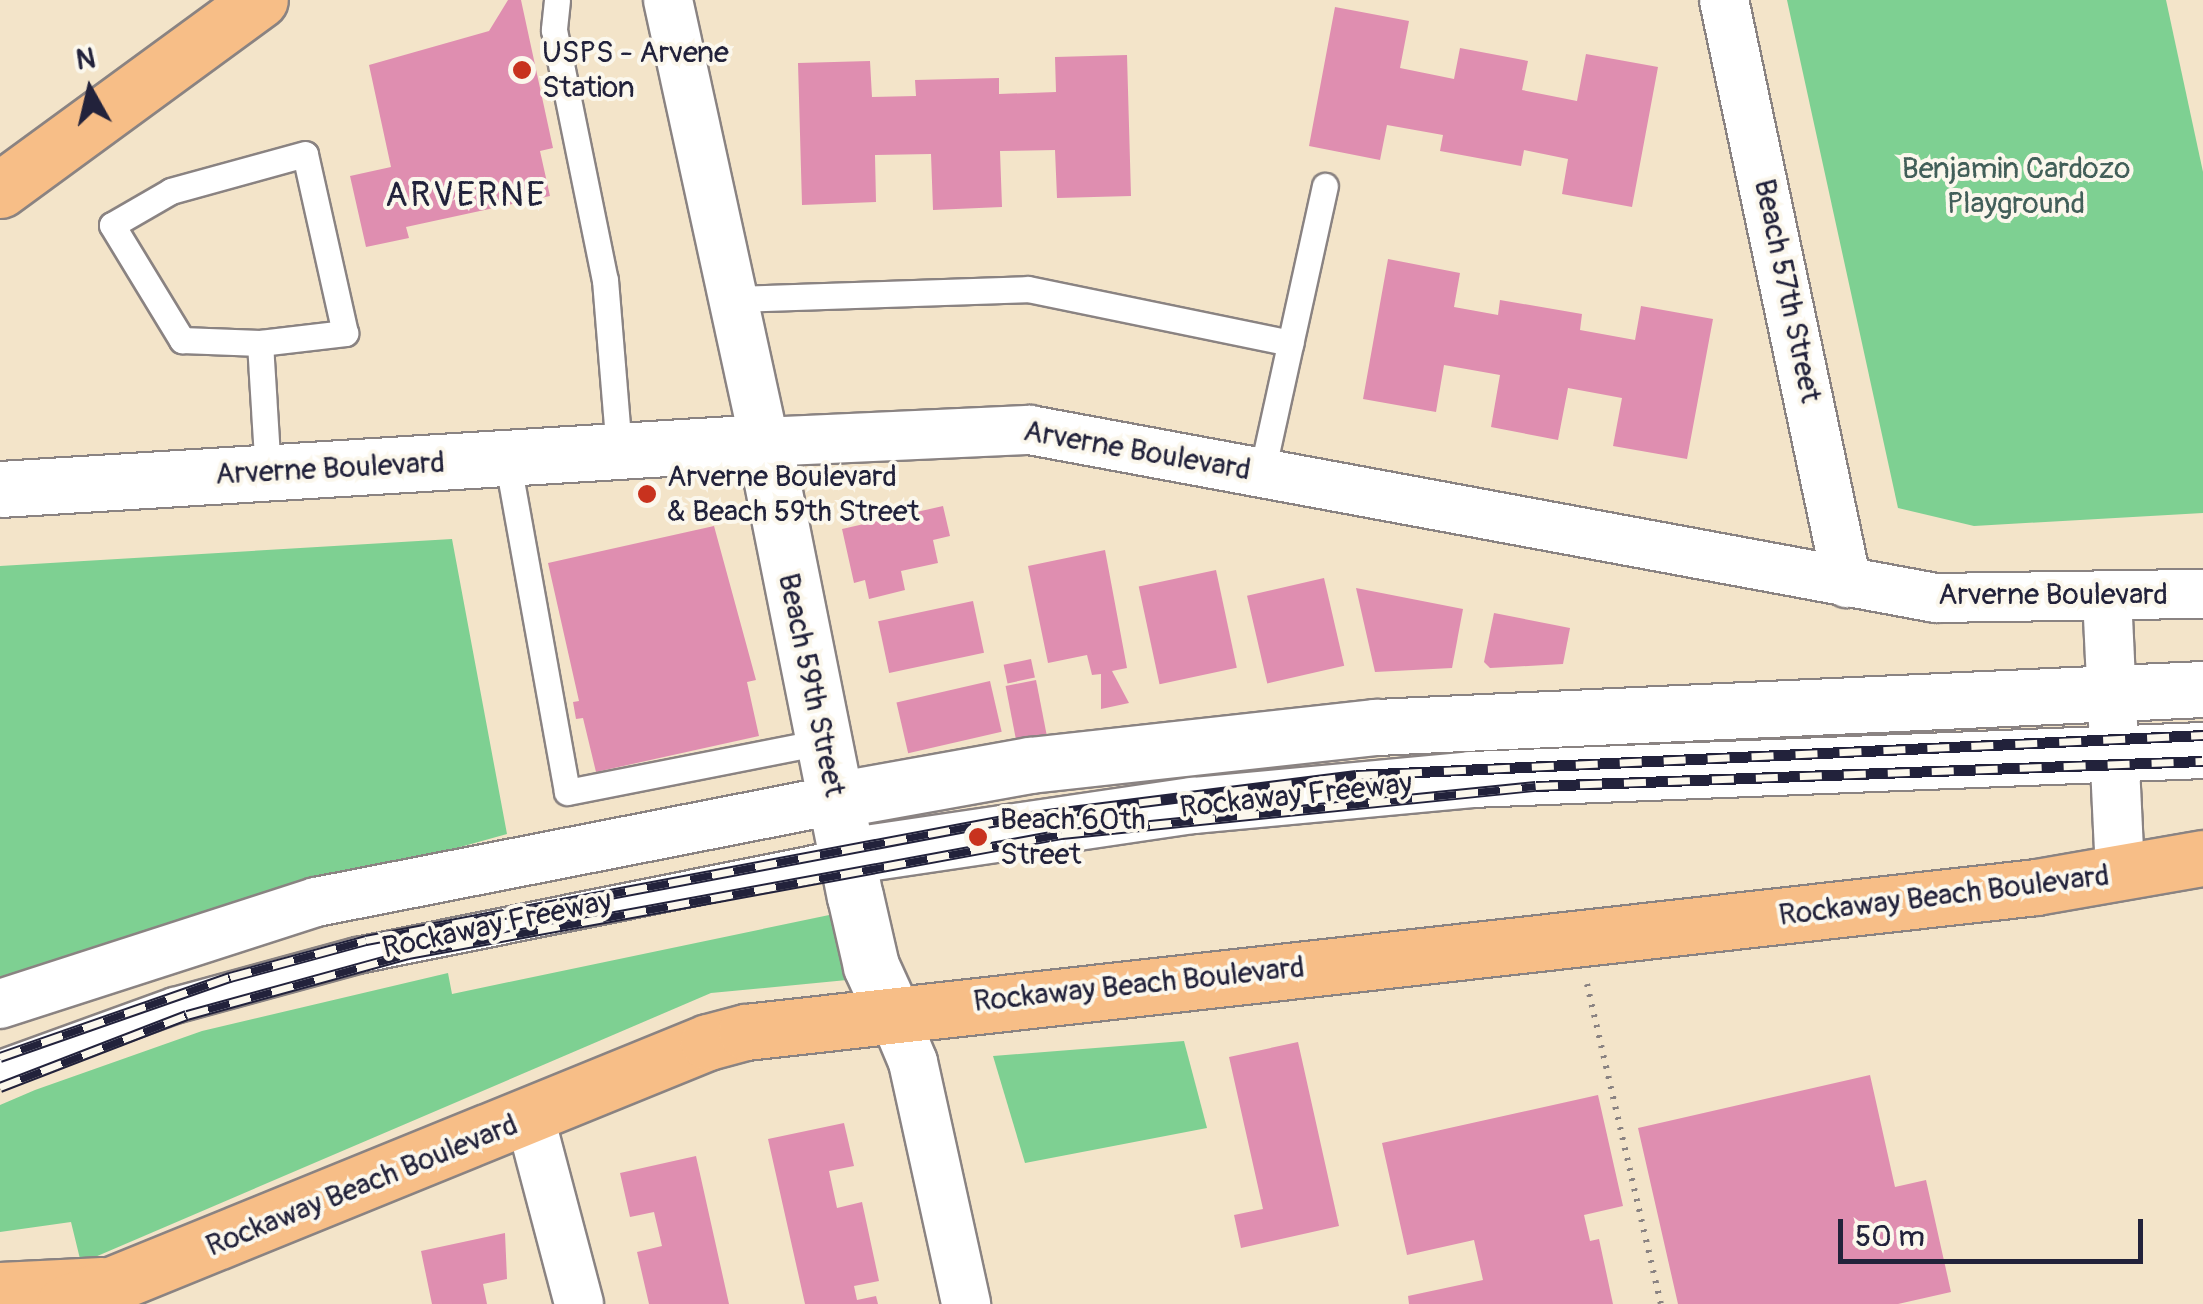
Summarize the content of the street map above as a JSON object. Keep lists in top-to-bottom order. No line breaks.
{"streets":{"main road":["Rockaway Beach Boulevard"],"street":["Beach 57th Street","Arverne Boulevard","Beach 59th Street","Rockaway Freeway"]},"crossings":[["Beach 57th Street","Arverne Boulevard"],["Arverne Boulevard","Beach 59th Street"],["Beach 59th Street","Rockaway Freeway"],["Beach 59th Street","Rockaway Beach Boulevard"]],"districts":["ARVERNE"],"parks":["Benjamin Cardozo Playground"],"places":["USPS - Arvene Station","Arverne Boulevard & Beach 59th Street","Beach 60th Street"],"scale_bar":"50 m","north":"top"}
